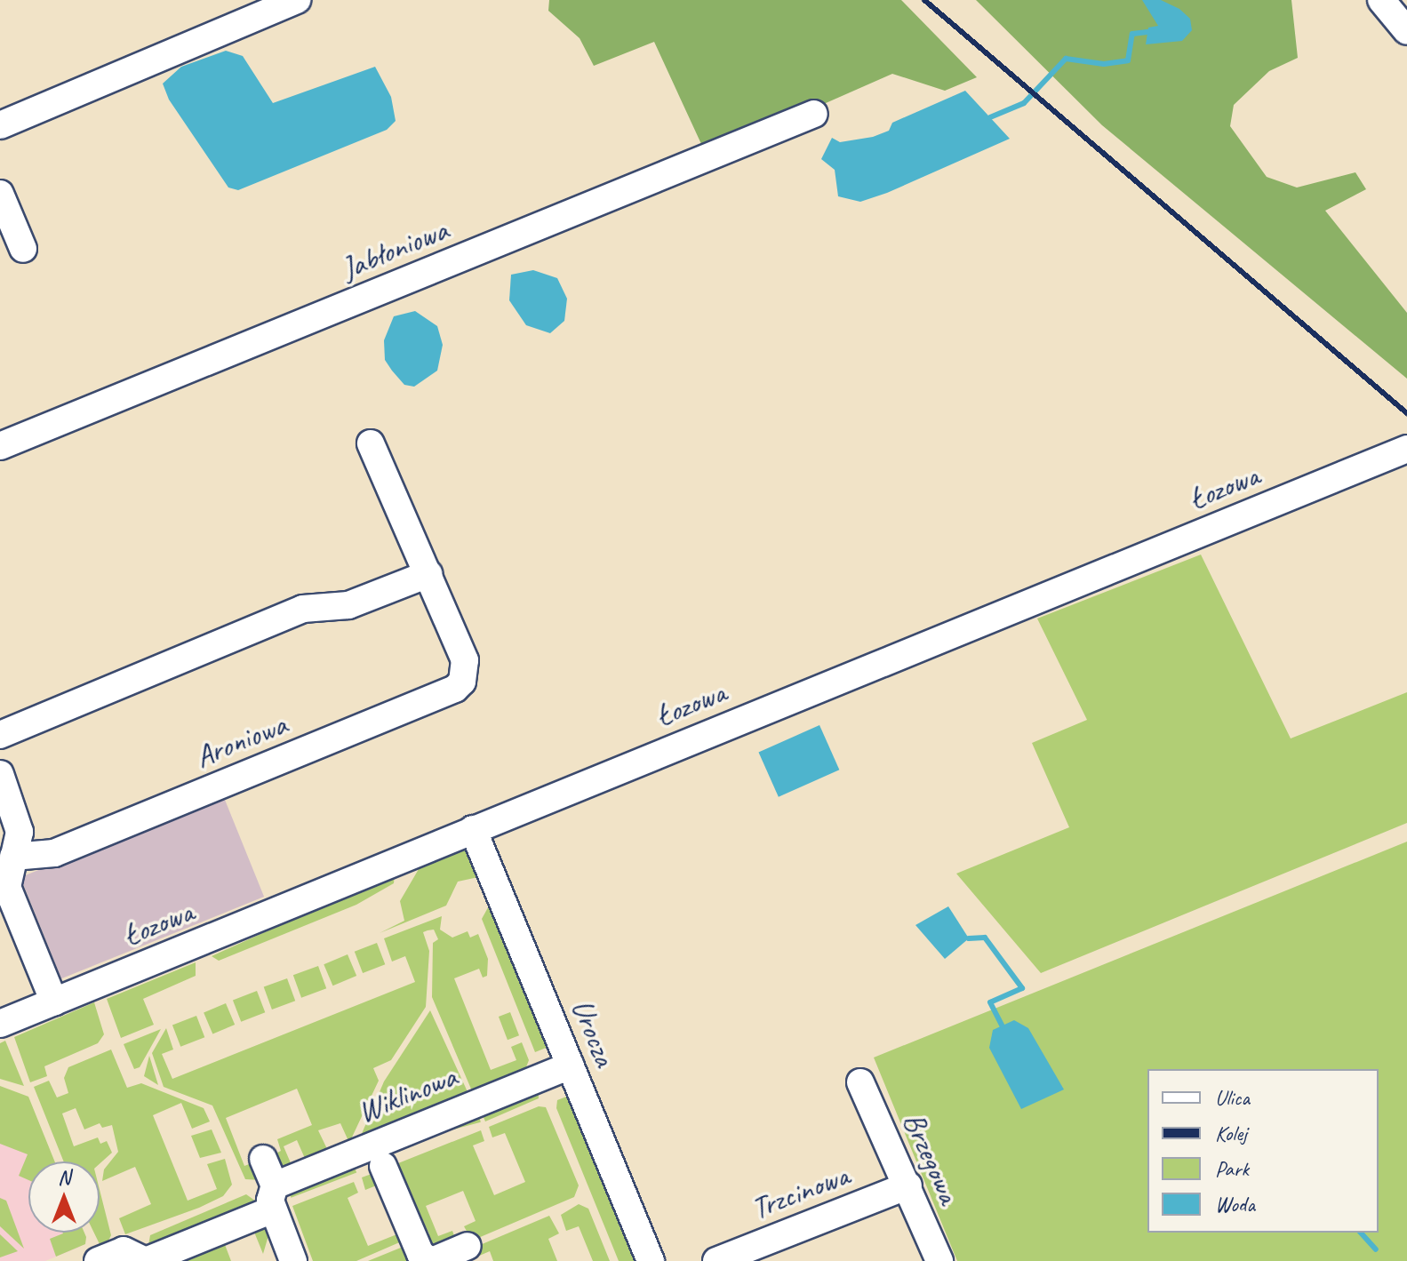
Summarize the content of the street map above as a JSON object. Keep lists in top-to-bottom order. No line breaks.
{"streets":{"street":["Jabłoniowa","Łozowa","Aroniowa","Urocza","Wiklinowa","Brzegowa","Trzcinowa"]},"crossings":[["Łozowa","Urocza"],["Urocza","Wiklinowa"],["Brzegowa","Trzcinowa"]],"legend":["Ulica","Kolej","Park","Woda"],"north":"top"}
